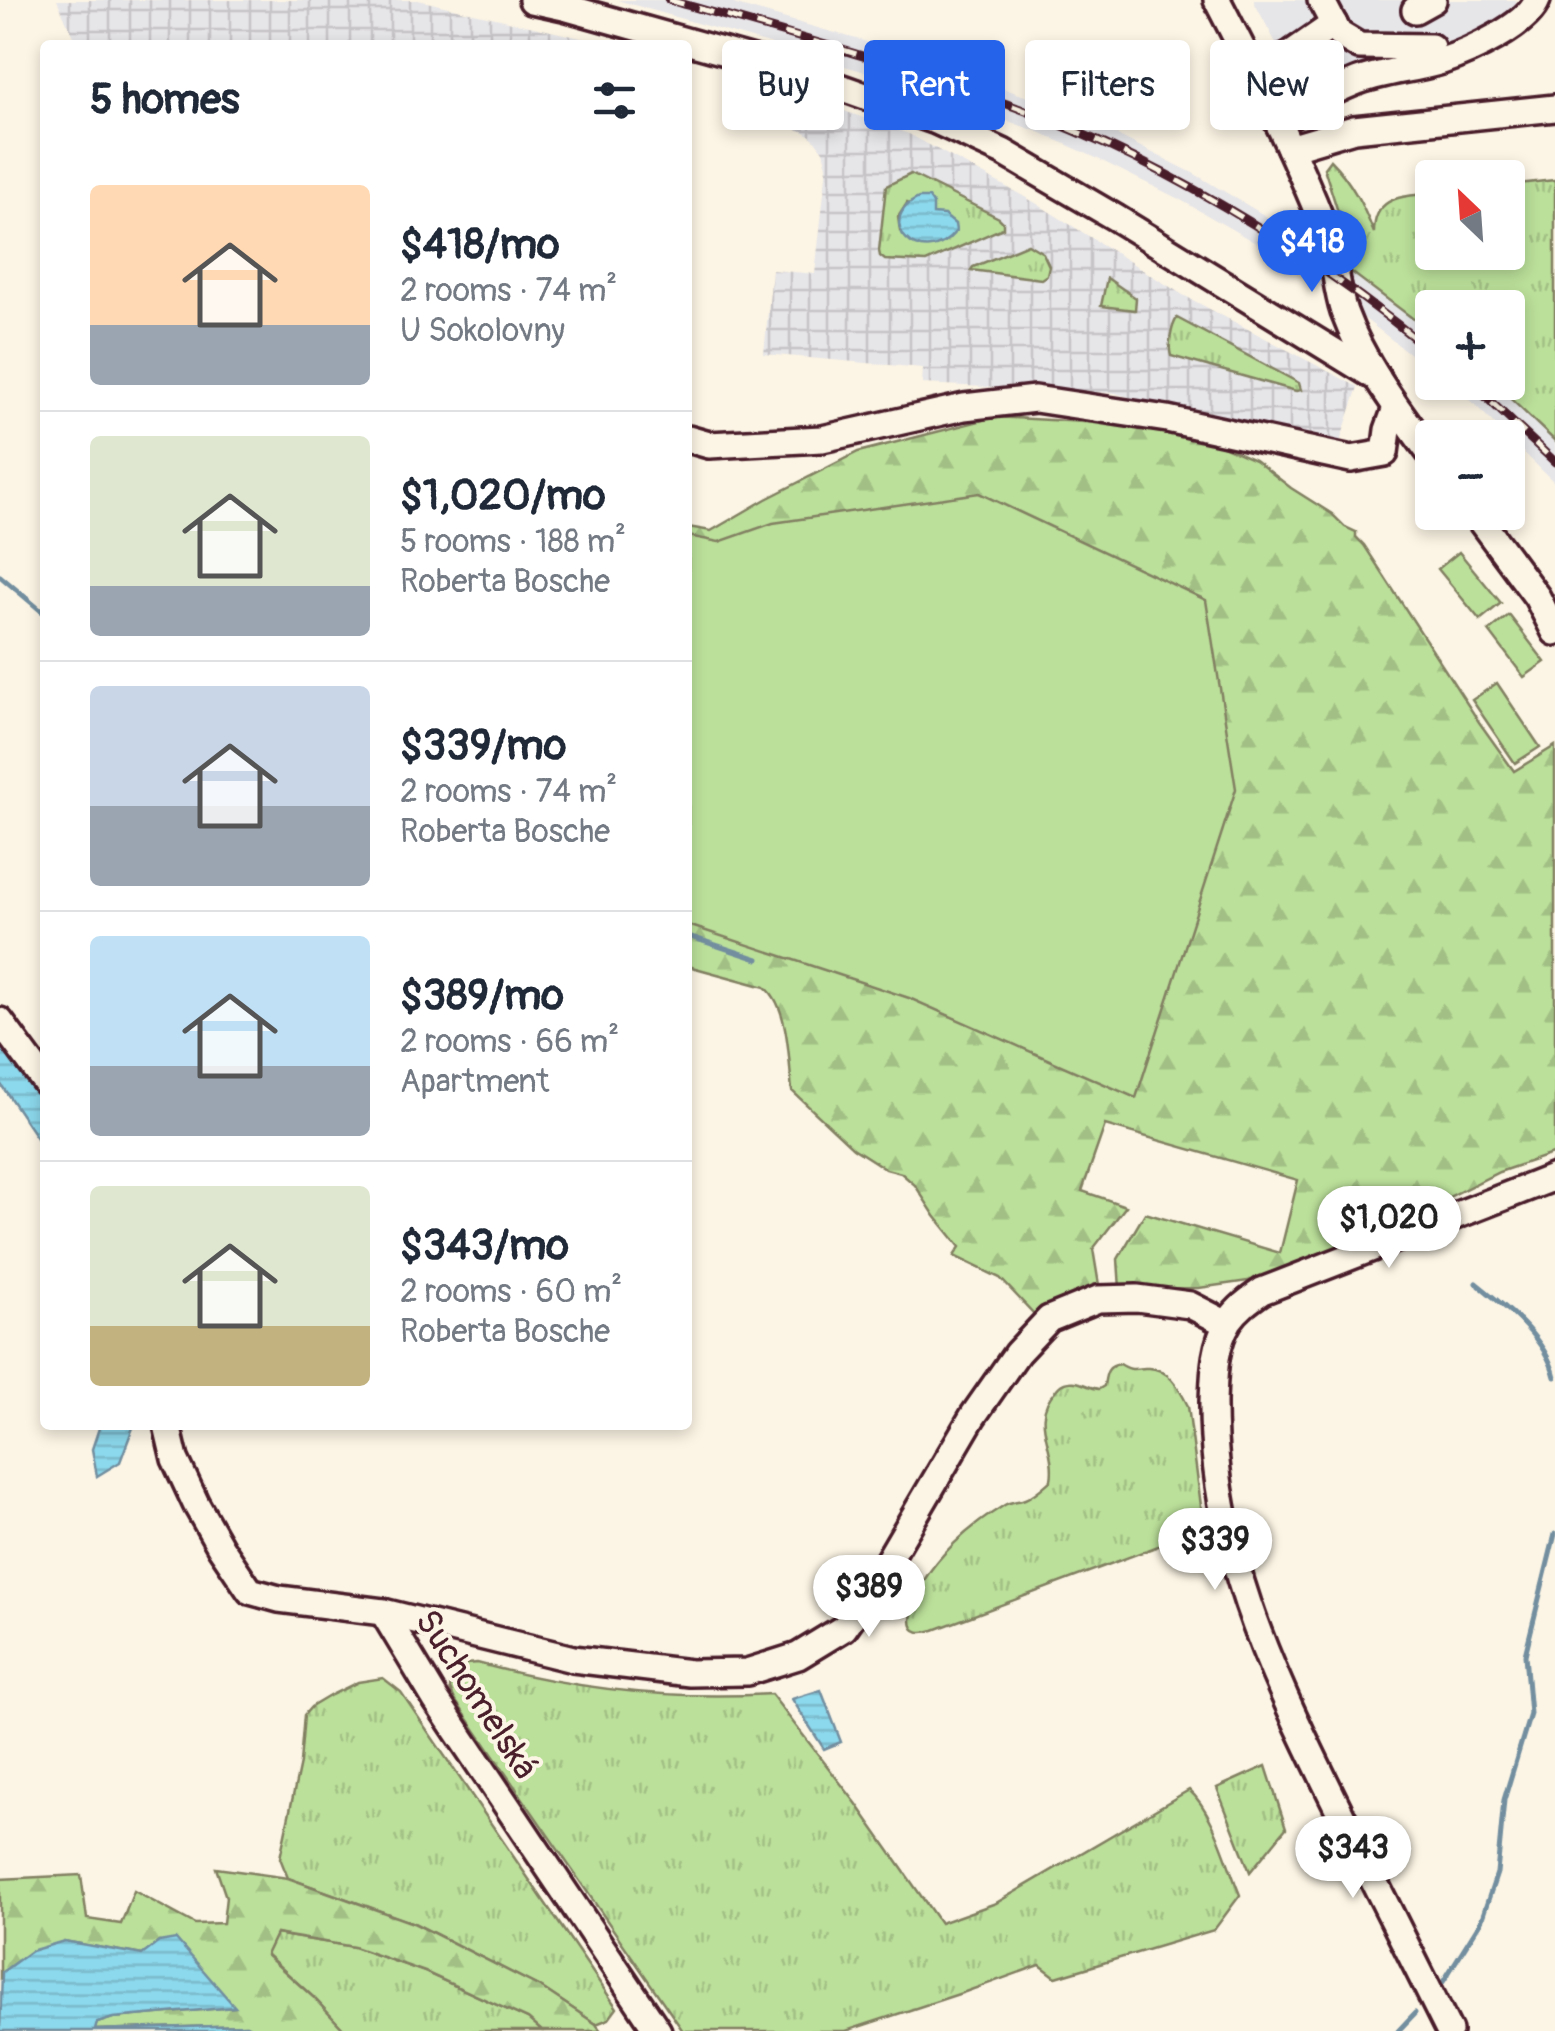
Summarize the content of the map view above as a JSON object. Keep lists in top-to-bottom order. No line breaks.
{"streets":{"street":["Suchomelská"]},"north":"top left","page":{"chip":["Buy","Rent","Filters","New"],"heading":"5 homes","map_buttons":["+","−"],"list":[{"name":"$418/mo","note":"2 rooms · 74 m² · U Sokolovny"},{"name":"$1,020/mo","note":"5 rooms · 188 m² · Roberta Bosche"},{"name":"$339/mo","note":"2 rooms · 74 m² · Roberta Bosche"},{"name":"$389/mo","note":"2 rooms · 66 m² · Apartment"},{"name":"$343/mo","note":"2 rooms · 60 m² · Roberta Bosche"}],"price":["$418","$1,020","$339","$389","$343"]}}
